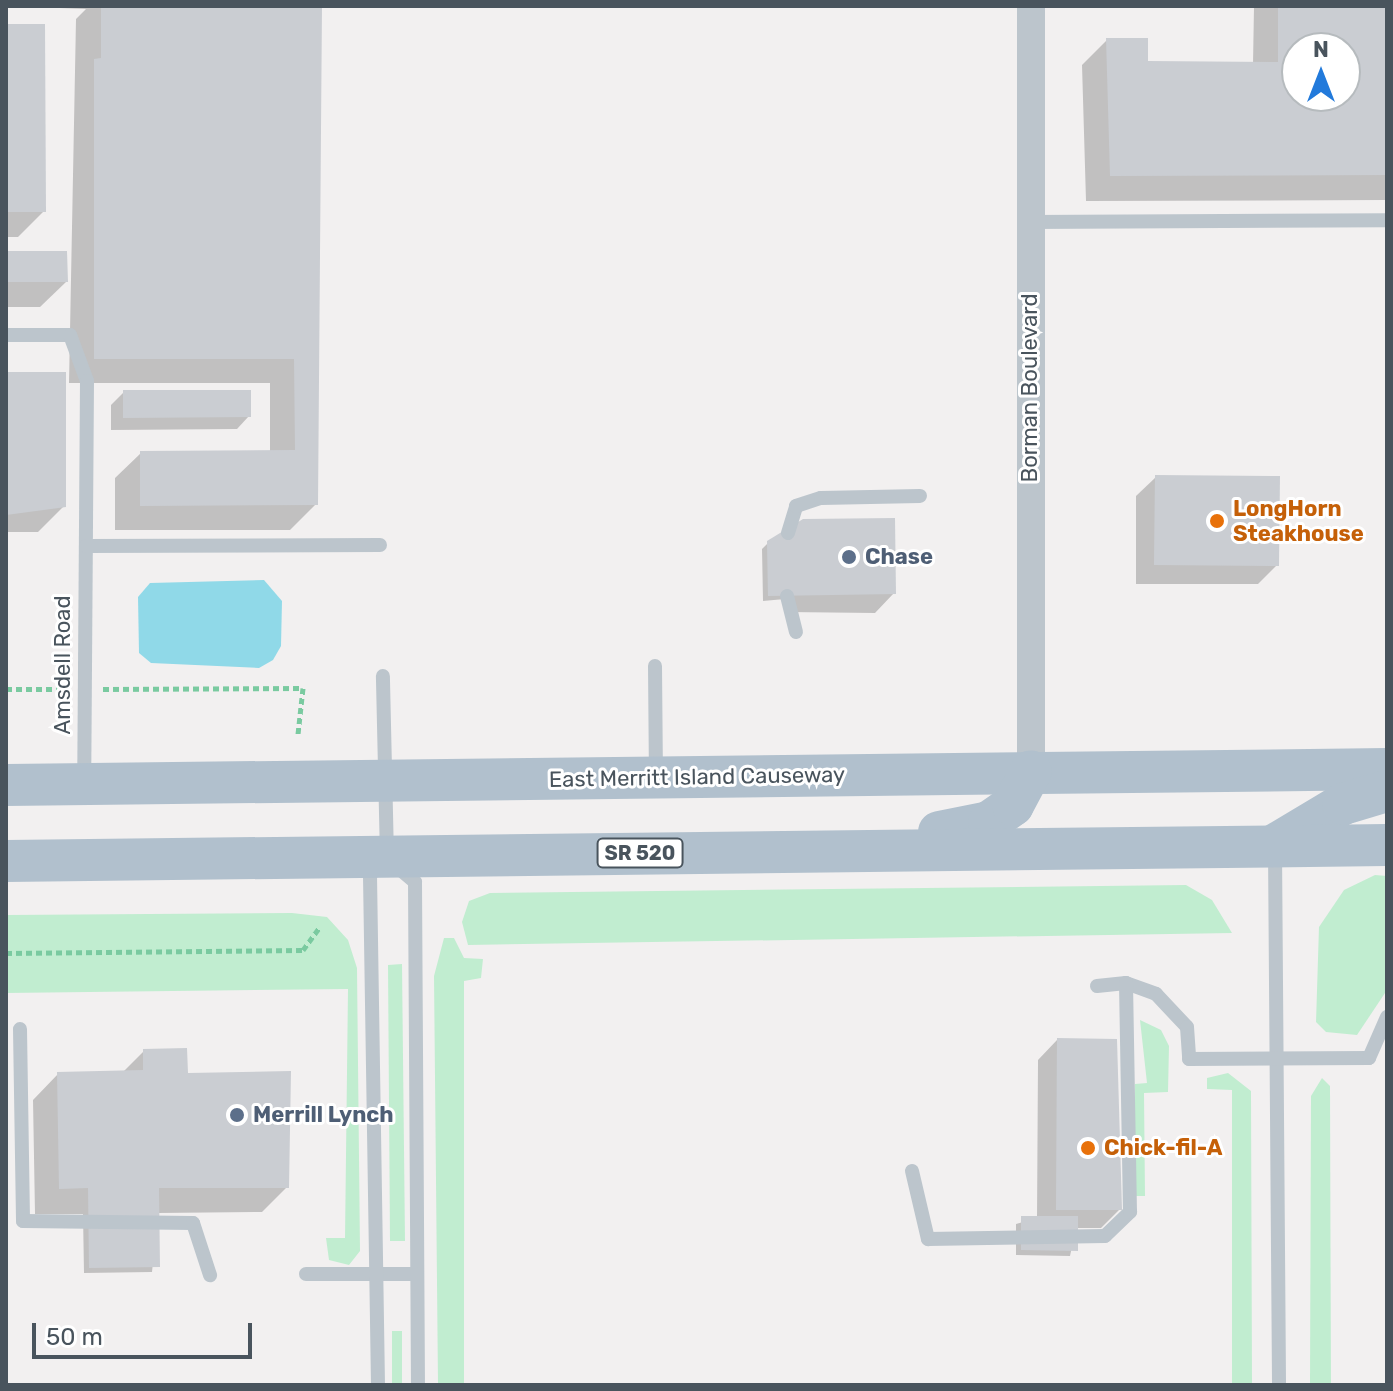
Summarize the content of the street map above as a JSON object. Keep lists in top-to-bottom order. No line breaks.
{"streets":{"main road":["East Merritt Island Causeway","SR 520"],"street":["Borman Boulevard"],"lane":["Amsdell Road"]},"crossings":[["Borman Boulevard","East Merritt Island Causeway"],["Amsdell Road","East Merritt Island Causeway"]],"places":["LongHorn Steakhouse","Chase","Merrill Lynch","Chick-fil-A"],"scale_bar":"50 m","north":"top"}
